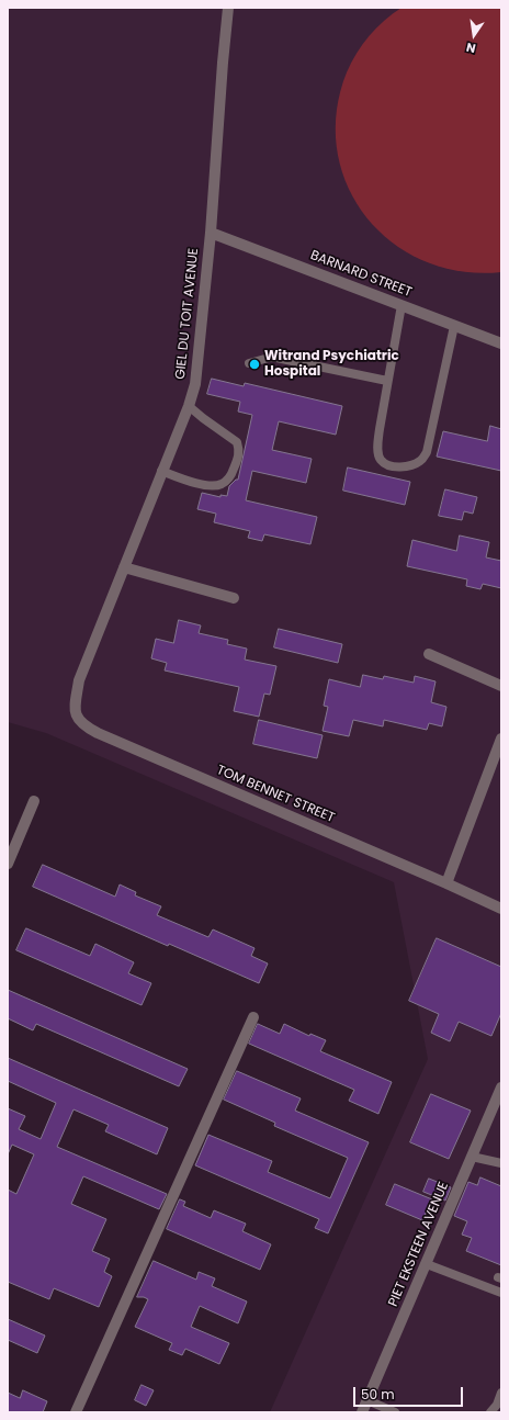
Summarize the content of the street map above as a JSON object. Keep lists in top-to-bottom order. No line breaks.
{"streets":{"street":["BARNARD STREET","GIEL DU TOIT AVENUE","TOM BENNET STREET","PIET EKSTEEN AVENUE"]},"crossings":[["BARNARD STREET","GIEL DU TOIT AVENUE"],["GIEL DU TOIT AVENUE","TOM BENNET STREET"]],"places":["Witrand Psychiatric Hospital"],"scale_bar":"50 m","north":"bottom"}
